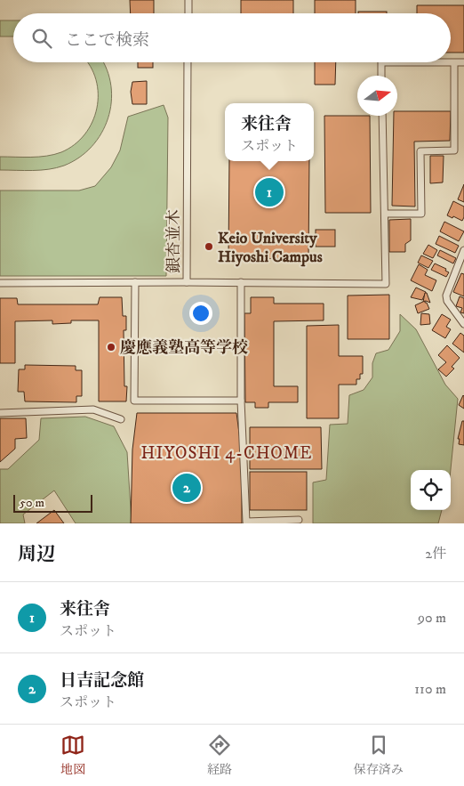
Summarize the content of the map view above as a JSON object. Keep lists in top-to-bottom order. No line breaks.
{"streets":{"lane":["銀杏並木"]},"districts":["HIYOSHI 4-CHOME"],"places":["Keio University Hiyoshi Campus","慶應義塾高等学校"],"scale_bar":"50 m","north":"right","page":{"search":"ここで検索","popup":["来往舎","スポット"],"pins":["1","2"],"scale":"50 m","heading":["周辺","2件"],"list":[{"mark":"1","name":"来往舎","note":"スポット","value":"90 m"},{"mark":"2","name":"日吉記念館","note":"スポット","value":"110 m"}],"nav":["地図","経路","保存済み"]}}
